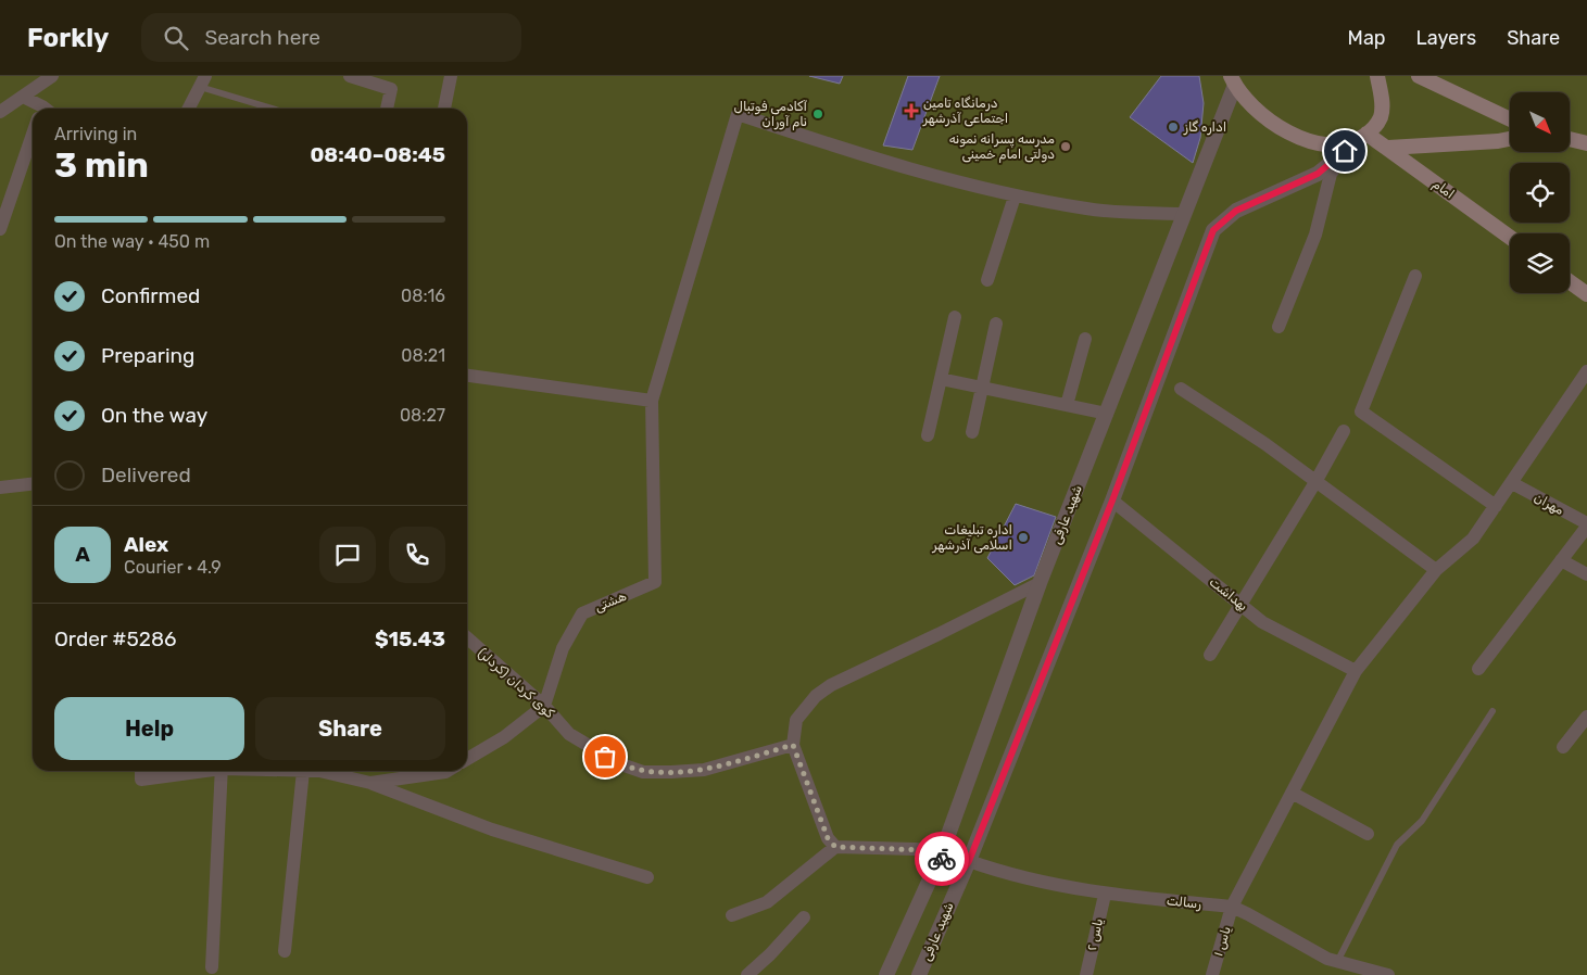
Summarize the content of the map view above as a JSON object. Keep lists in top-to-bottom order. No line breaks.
{"streets":{"main road":["امام"],"street":["مهران","شهید عارفی","بهداشت","هشتی","کوی کردان (کردلر)","رسالت","یاس ۲","یاس ۱"]},"crossings":[["امام","شهید عارفی"],["مهران","یاس ۱"],["شهید عارفی","بهداشت"],["شهید عارفی","رسالت"],["بهداشت","یاس ۱"],["هشتی","کوی کردان (کردلر)"],["رسالت","یاس ۲"],["رسالت","یاس ۱"]],"places":{"health":["درمانگاه تامین اجتماعی آذرشهر"],"other":["آکادمی فوتبال نام آوران","اداره گاز","مدرسه پسرانه نمونه دولتی امام خمینی","اداره تبلیغات اسلامی آذرشهر"]},"north":"bottom right","page":{"header":"Forkly","search":"Search here","nav":["Map","Layers","Share"],"heading":["3 min","Arriving in","08:40–08:45"],"panel":["Alex","Courier · 4.9","Order #5286","$15.43"],"bar":"On the way · 450 m","list":[["Confirmed","08:16"],["Preparing","08:21"],["On the way","08:27"],"Delivered"],"round":"A","buttons":["Help","Share"]}}
